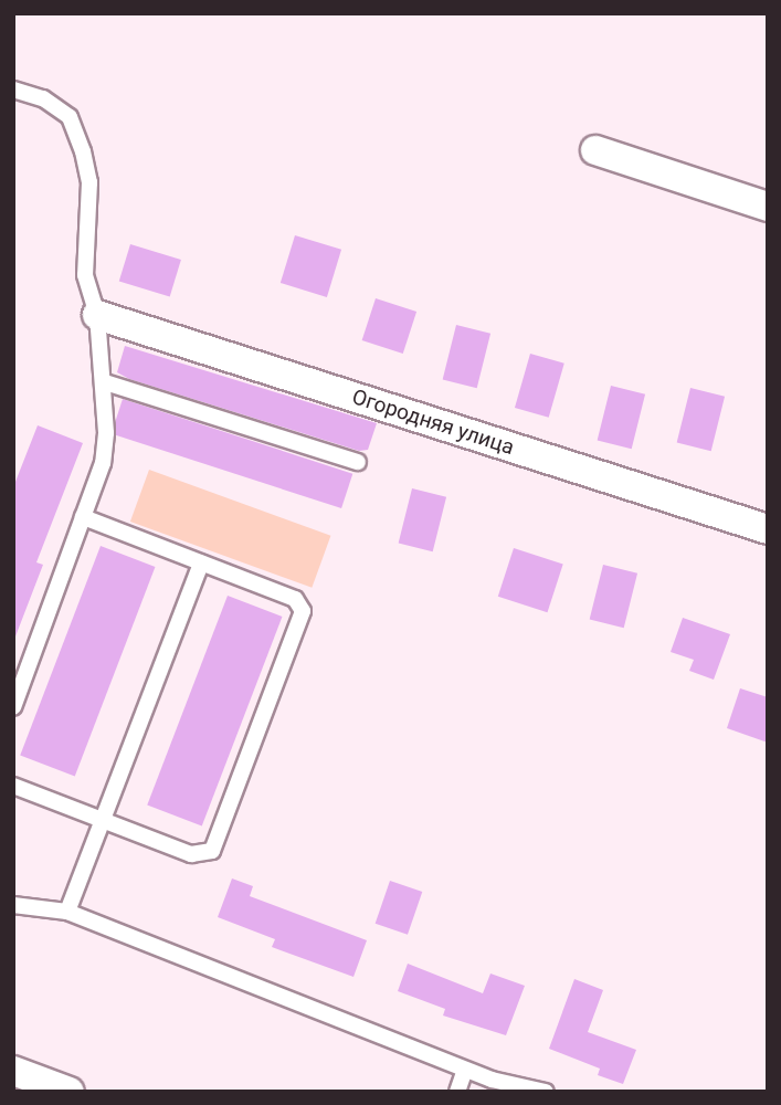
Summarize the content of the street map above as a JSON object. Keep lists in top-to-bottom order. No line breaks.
{"streets":{"street":["Огородняя улица"]}}
